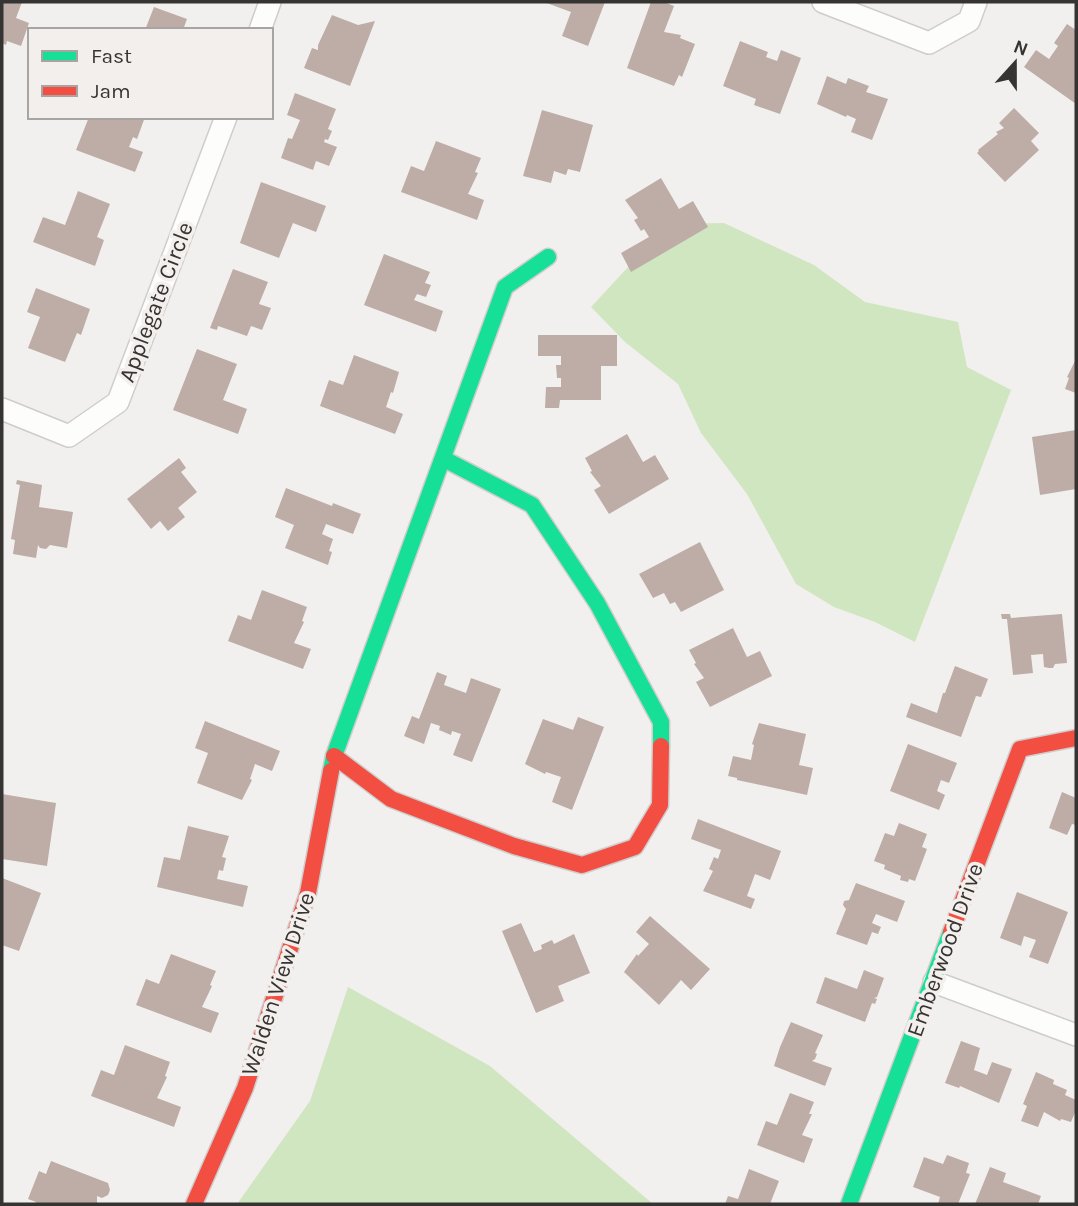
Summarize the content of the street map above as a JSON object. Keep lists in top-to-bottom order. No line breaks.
{"streets":{"street":["Applegate Circle","Emberwood Drive","Walden View Drive"]},"legend":["Fast","Jam"],"north":"top"}
